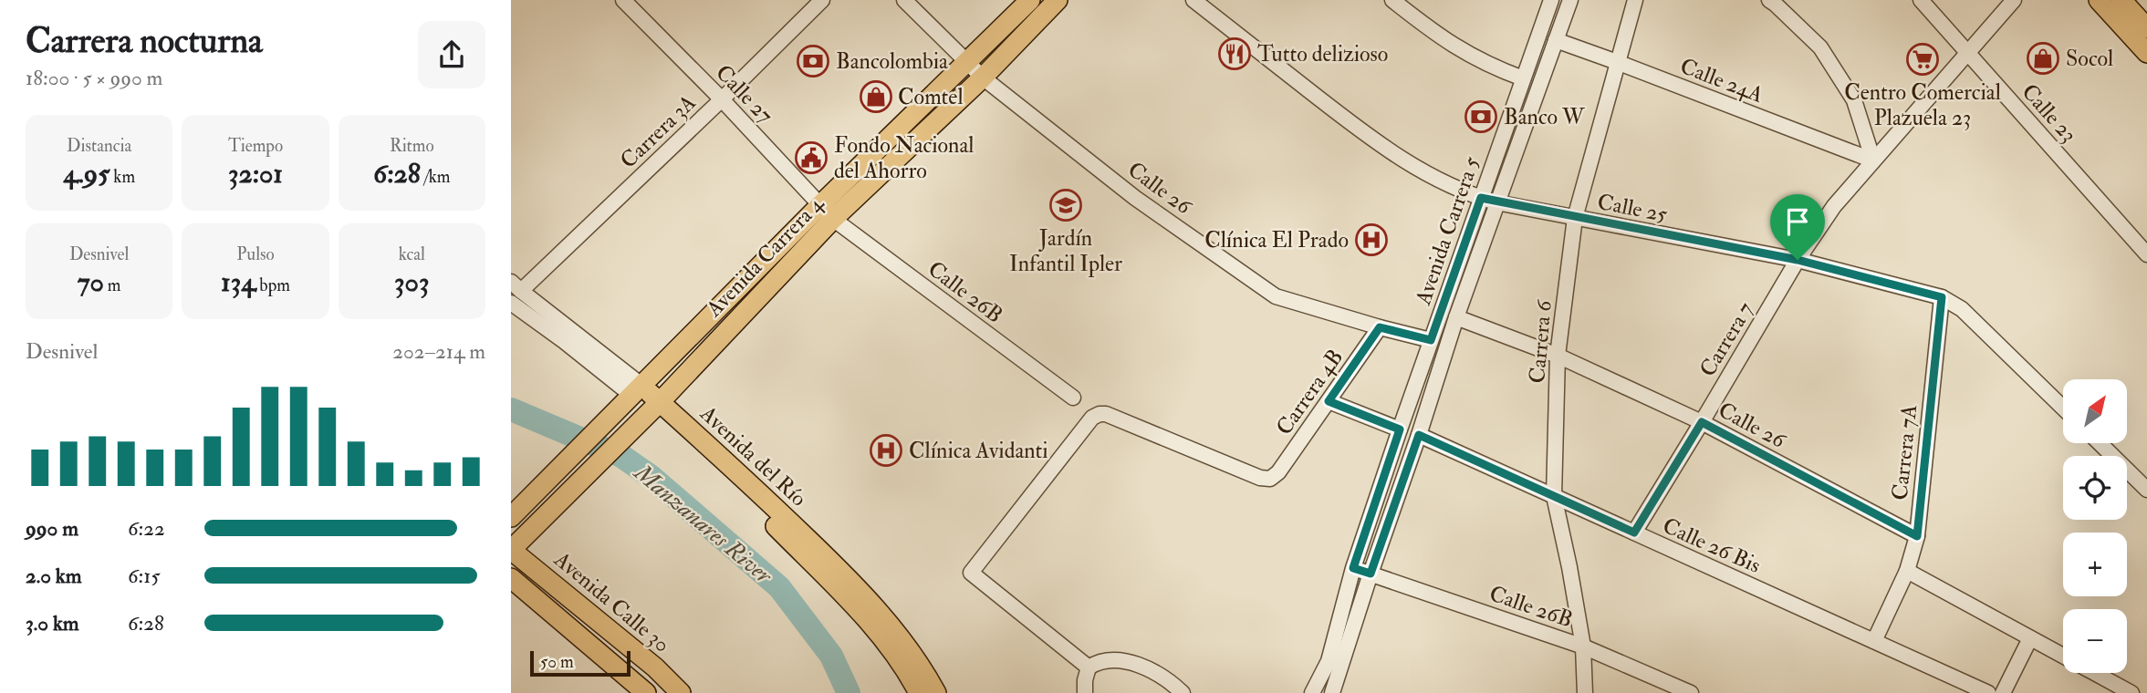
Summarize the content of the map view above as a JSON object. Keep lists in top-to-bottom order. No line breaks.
{"streets":{"main road":["Avenida Carrera 4","Avenida del Río","Avenida Calle 30"],"street":["Calle 24A","Calle 27","Calle 23","Carrera 3A","Calle 26","Calle 25","Avenida Carrera 5","Calle 26B","Carrera 7","Carrera 6","Carrera 4B","Carrera 7A","Calle 26 Bis"]},"crossings":[["Calle 24A","Avenida Carrera 5"],["Calle 24A","Carrera 7"],["Calle 24A","Carrera 6"],["Calle 27","Carrera 3A"],["Calle 27","Avenida Carrera 4"],["Calle 27","Calle 26B"],["Calle 23","Carrera 7"],["Carrera 3A","Avenida del Río"],["Calle 26","Avenida Carrera 5"],["Calle 26","Avenida Carrera 4"],["Calle 26","Carrera 7"],["Calle 26","Carrera 6"],["Calle 26","Carrera 4B"],["Calle 26","Carrera 7A"],["Calle 25","Avenida Carrera 5"],["Calle 25","Carrera 7"],["Calle 25","Carrera 6"],["Calle 25","Carrera 7A"],["Avenida Carrera 5","Calle 26B"],["Avenida Carrera 5","Calle 26 Bis"],["Avenida Carrera 4","Calle 26B"],["Avenida Carrera 4","Avenida del Río"],["Avenida Carrera 4","Avenida Calle 30"],["Calle 26B","Carrera 6"],["Carrera 7","Calle 26 Bis"],["Carrera 6","Calle 26 Bis"],["Carrera 7A","Calle 26 Bis"]],"water":["Manzanares River"],"places":{"restaurant":["Tutto delizioso"],"shop":["Socol","Comtel"],"supermarket":["Centro Comercial Plazuela 23"],"bank":["Bancolombia","Banco W"],"public building":["Fondo Nacional del Ahorro"],"school or university":["Jardín Infantil Ipler"],"hospital":["Clínica El Prado","Clínica Avidanti"]},"scale_bar":"50 m","north":"top right","page":{"heading":["Carrera nocturna","18:00 · 5 × 990 m"],"stats":[["Distancia","4.95 km"],["Tiempo","32:01"],["Ritmo","6:28 /km"],["Desnivel","70 m"],["Pulso","134 bpm"],["kcal","303"]],"chart":["Desnivel","202–214 m"],"map_buttons":["+","−"],"list":[{"name":"990 m","note":"6:22"},{"name":"2.0 km","note":"6:15"},{"name":"3.0 km","note":"6:28"}],"scale":"50 m"}}
